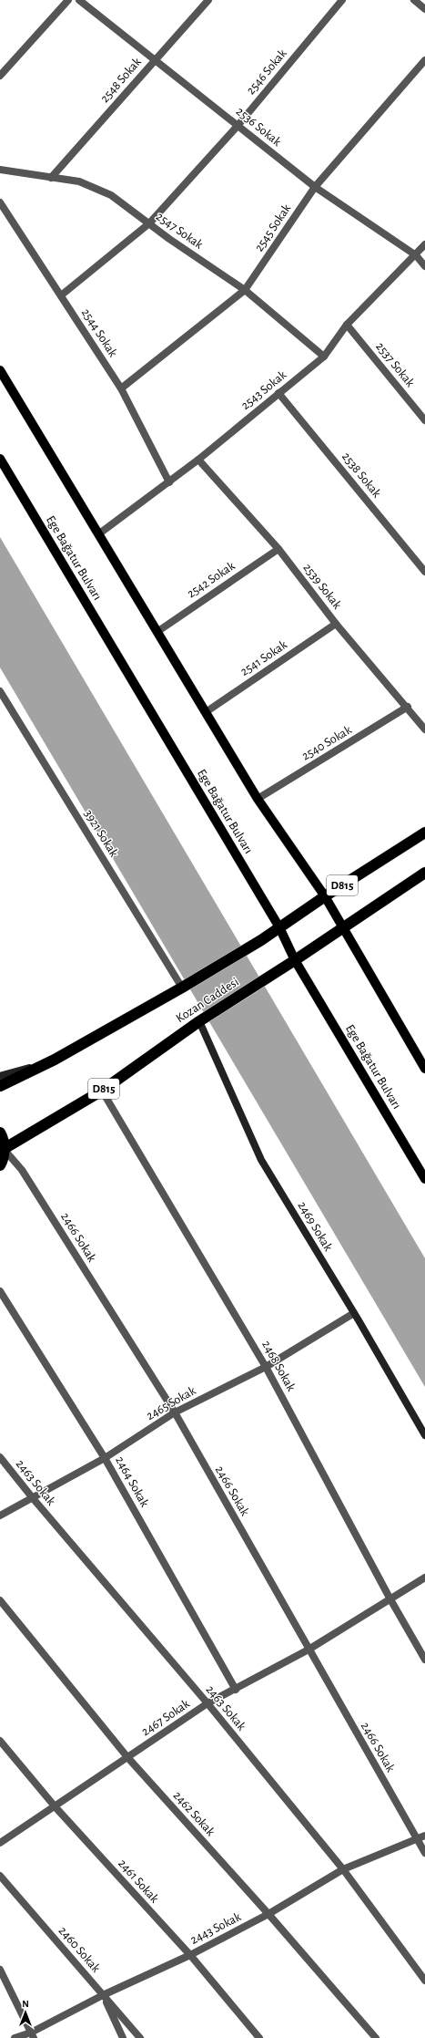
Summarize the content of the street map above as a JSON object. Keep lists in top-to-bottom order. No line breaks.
{"streets":{"highway":["D815","Kozan Caddesi"],"main road":["Ege Bağatur Bulvarı"],"street":["2546 Sokak","2548 Sokak","2536 Sokak","2545 Sokak","2547 Sokak","2544 Sokak","2537 Sokak","2543 Sokak","2538 Sokak","2542 Sokak","2539 Sokak","2541 Sokak","2540 Sokak","3921 Sokak","2469 Sokak","2466 Sokak","2468 Sokak","2465 Sokak","2464 Sokak","2463 Sokak","2467 Sokak","2462 Sokak","2461 Sokak","2443 Sokak","2460 Sokak"]},"crossings":[["2546 Sokak","2536 Sokak"],["2546 Sokak","2547 Sokak"],["2546 Sokak","2544 Sokak"],["2548 Sokak","2536 Sokak"],["2548 Sokak","2547 Sokak"],["2536 Sokak","2545 Sokak"],["2536 Sokak","2543 Sokak"],["2545 Sokak","2547 Sokak"],["2545 Sokak","2544 Sokak"],["2547 Sokak","2543 Sokak"],["2544 Sokak","2543 Sokak"],["2537 Sokak","2543 Sokak"],["2543 Sokak","2538 Sokak"],["2543 Sokak","2539 Sokak"],["Ege Bağatur Bulvarı","Kozan Caddesi"],["2542 Sokak","2539 Sokak"],["2539 Sokak","2541 Sokak"],["2539 Sokak","2540 Sokak"],["3921 Sokak","Kozan Caddesi"],["Kozan Caddesi","2469 Sokak"],["Kozan Caddesi","2466 Sokak"],["Kozan Caddesi","2468 Sokak"],["2469 Sokak","2465 Sokak"],["2466 Sokak","2465 Sokak"],["2466 Sokak","2467 Sokak"],["2466 Sokak","2443 Sokak"],["2468 Sokak","2465 Sokak"],["2468 Sokak","2467 Sokak"],["2465 Sokak","2464 Sokak"],["2465 Sokak","2463 Sokak"],["2464 Sokak","2467 Sokak"],["2463 Sokak","2467 Sokak"],["2463 Sokak","2443 Sokak"],["2467 Sokak","2462 Sokak"],["2467 Sokak","2461 Sokak"],["2462 Sokak","2443 Sokak"],["2461 Sokak","2443 Sokak"],["2443 Sokak","2460 Sokak"]],"north":"top"}
